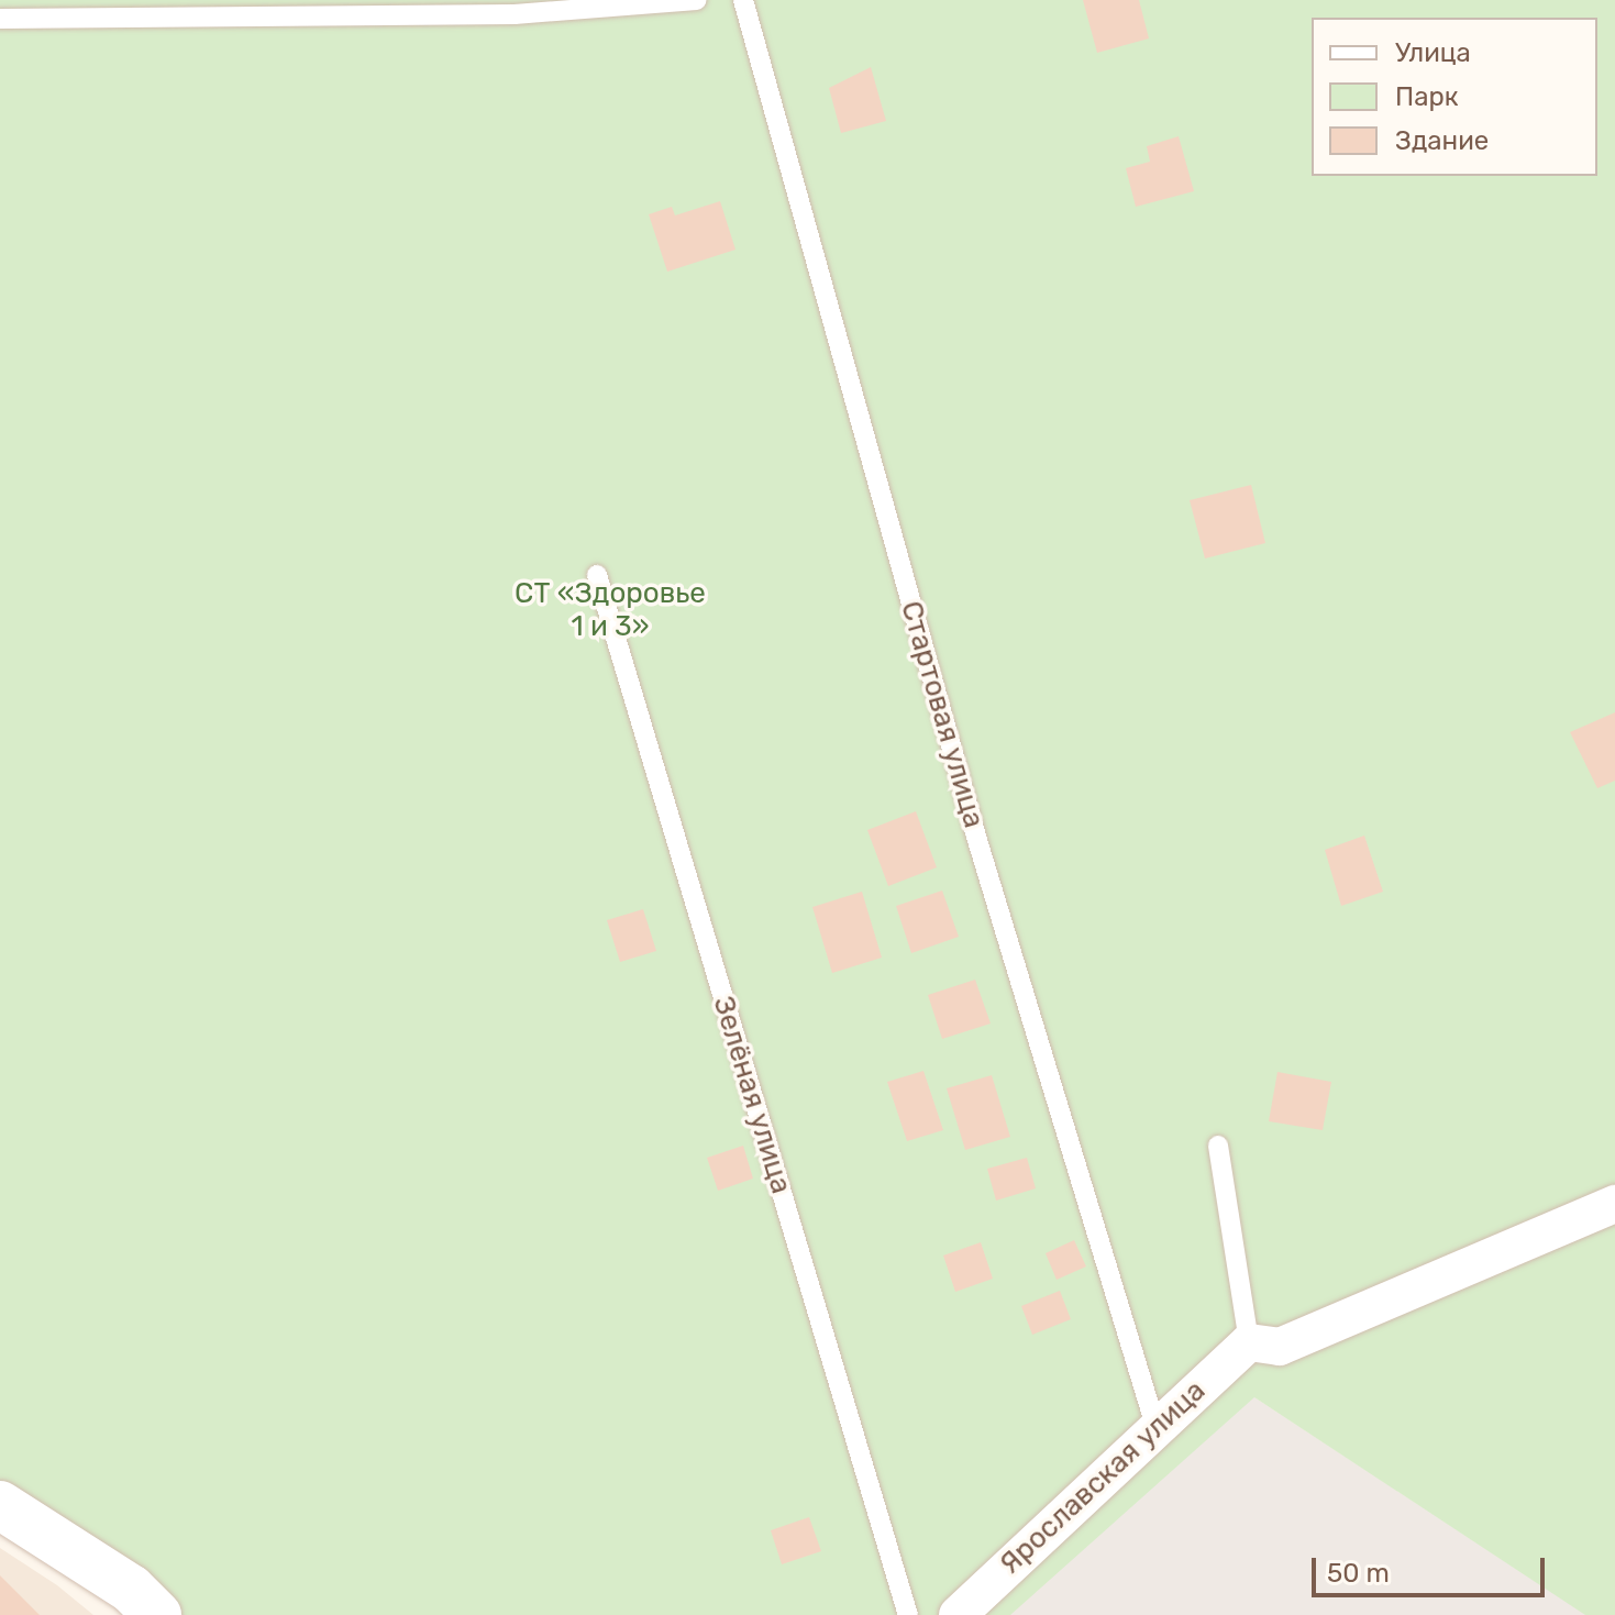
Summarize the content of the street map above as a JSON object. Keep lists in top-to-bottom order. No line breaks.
{"streets":{"street":["Ярославская улица"],"lane":["Стартовая улица","Зелёная улица"]},"crossings":[["Стартовая улица","Ярославская улица"]],"parks":["СТ «Здоровье 1 и 3»"],"legend":["Улица","Парк","Здание"],"scale_bar":"50 m"}
